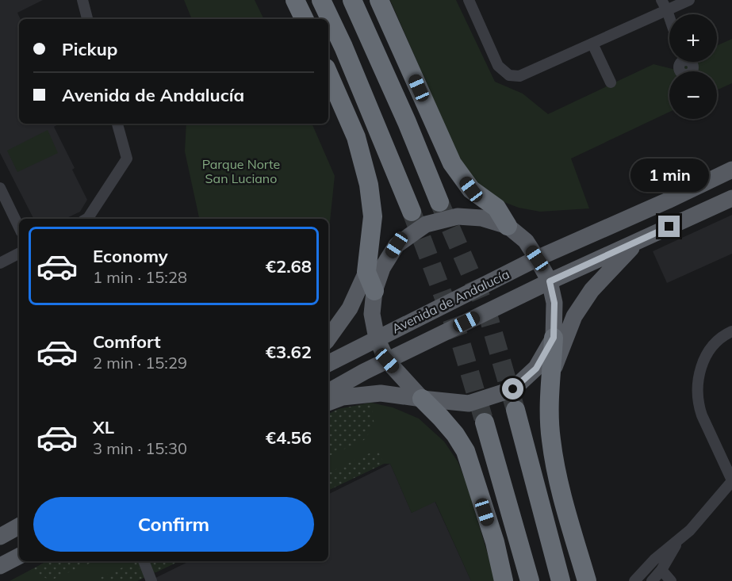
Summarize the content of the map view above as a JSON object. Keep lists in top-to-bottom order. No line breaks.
{"streets":{"main road":["Avenida de Andalucía"]},"parks":["Parque Norte San Luciano"],"page":{"map_buttons":["+","−"],"banner":["Pickup","Avenida de Andalucía"],"bubble":"1 min","list":[{"name":"Economy","note":"1 min · 15:28","value":"€2.68"},{"name":"Comfort","note":"2 min · 15:29","value":"€3.62"},{"name":"XL","note":"3 min · 15:30","value":"€4.56"}],"buttons":"Confirm"}}
